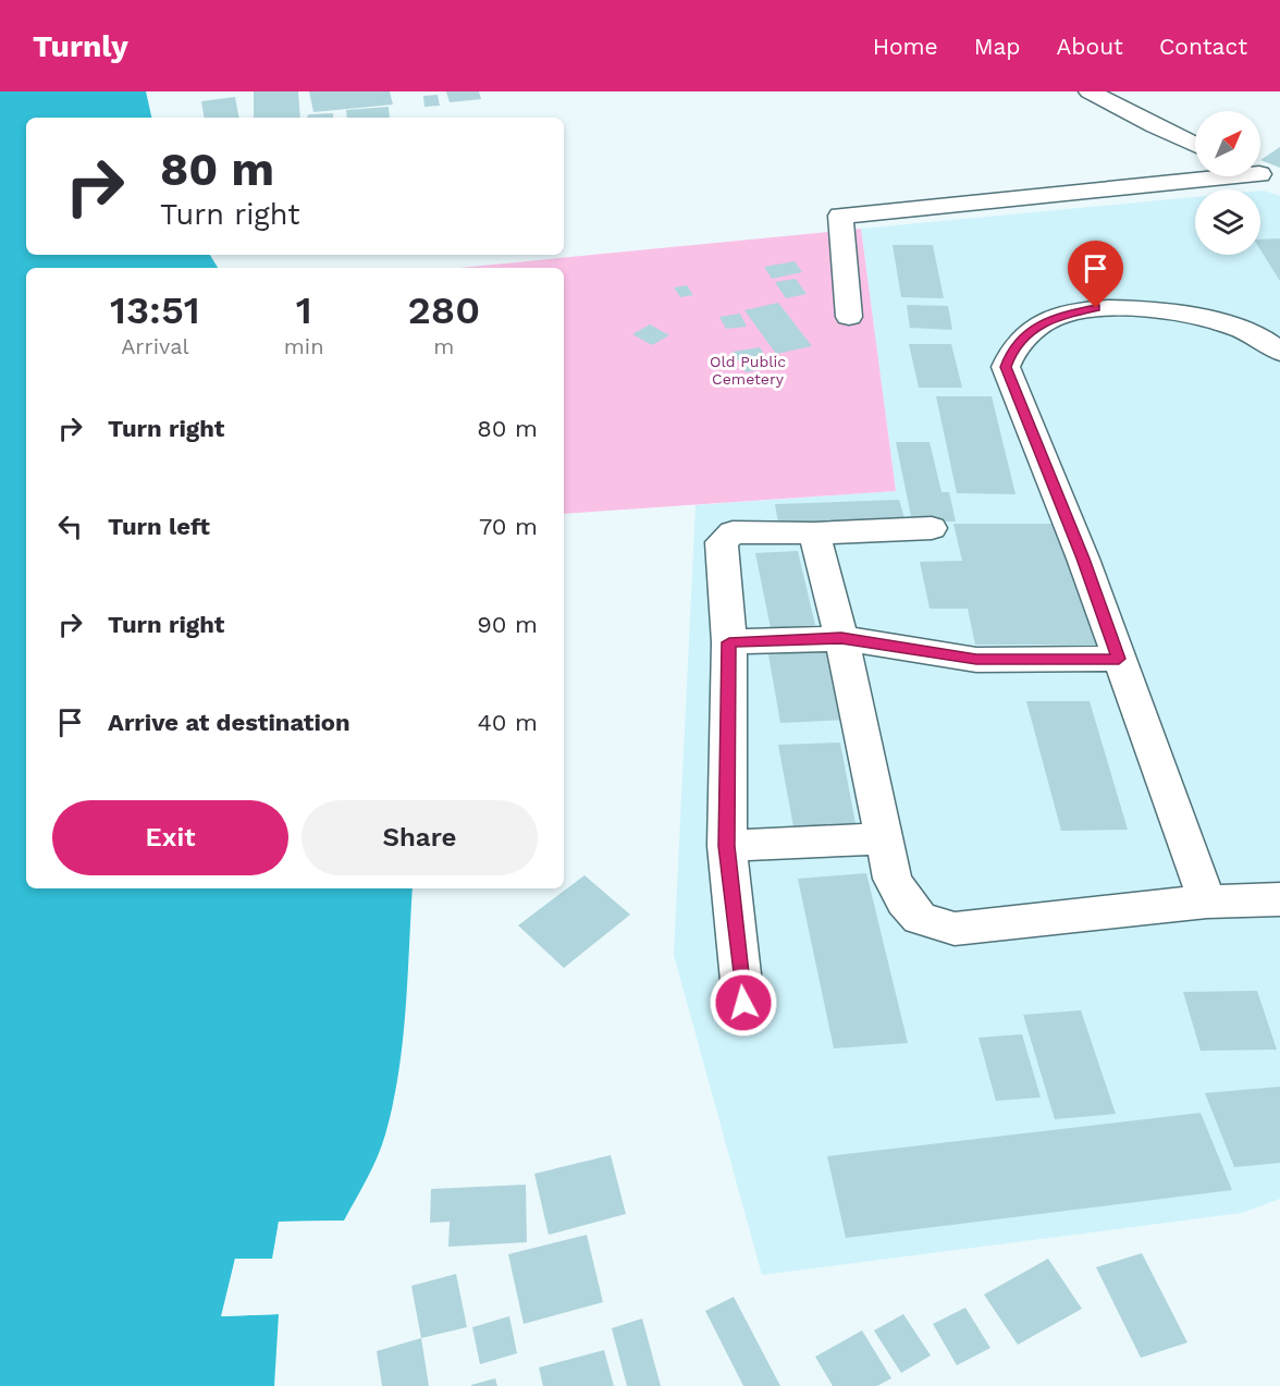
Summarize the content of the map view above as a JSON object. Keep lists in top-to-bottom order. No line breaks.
{"parks":["Old Public Cemetery"],"north":"top right","page":{"header":"Turnly","nav":["Home","Map","About","Contact"],"turn":["80 m","Turn right"],"eta":["13:51","Arrival","1","min","280","m"],"list":[{"name":"Turn right","value":"80 m"},{"name":"Turn left","value":"70 m"},{"name":"Turn right","value":"90 m"},{"name":"Arrive at destination","value":"40 m"}],"buttons":["Exit","Share"]}}
